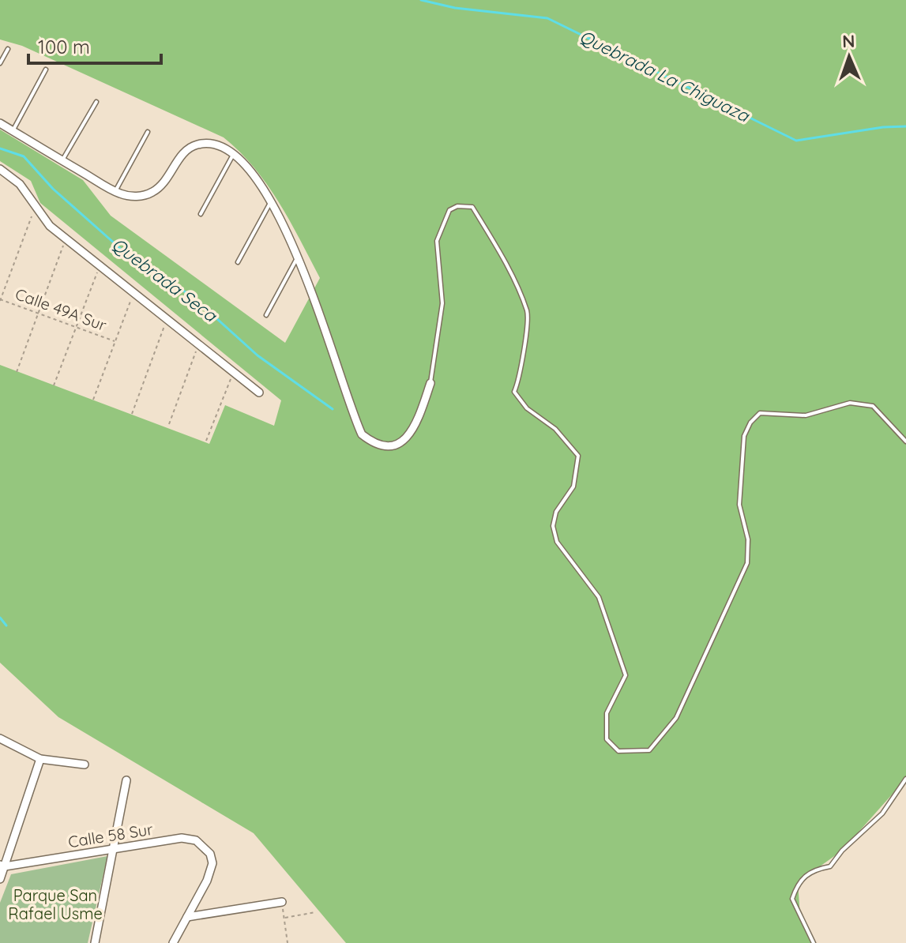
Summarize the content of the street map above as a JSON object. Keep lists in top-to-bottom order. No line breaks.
{"streets":{"street":["Calle 58 Sur"],"path":["Calle 49A Sur"]},"water":["Quebrada La Chiguaza","Quebrada Seca"],"parks":["Parque San Rafael Usme"],"scale_bar":"100 m","north":"top"}
